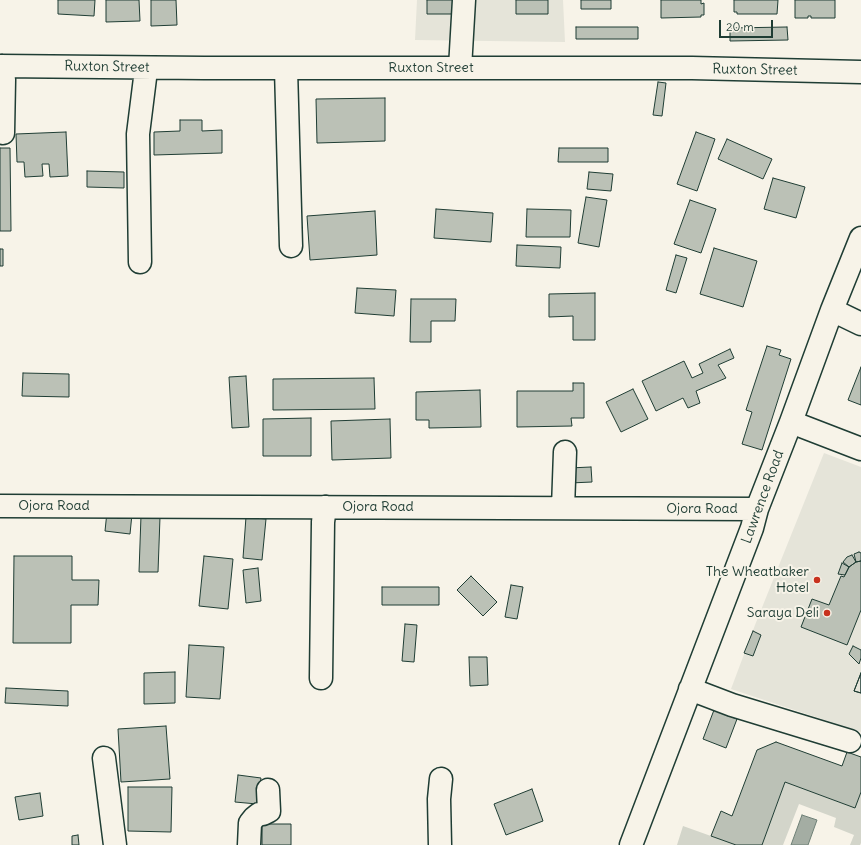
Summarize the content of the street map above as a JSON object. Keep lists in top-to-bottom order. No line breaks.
{"streets":{"street":["Ruxton Street","Lawrence Road","Ojora Road"]},"crossings":[["Lawrence Road","Ojora Road"]],"places":["The Wheatbaker Hotel","Saraya Deli"],"scale_bar":"20 m"}
